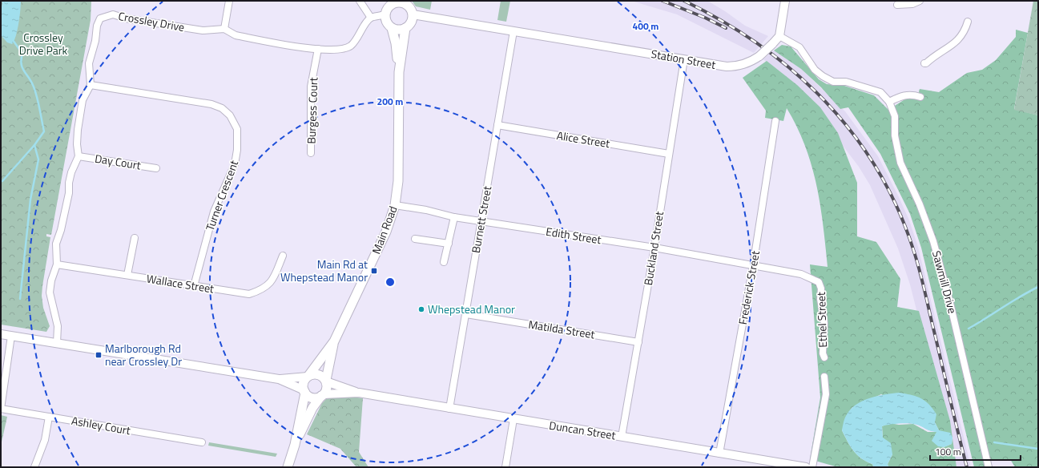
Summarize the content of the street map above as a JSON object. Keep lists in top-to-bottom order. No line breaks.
{"streets":{"main road":["Main Road"],"street":["Crossley Drive","Station Street","Burgess Court","Alice Street","Day Court","Turner Crescent","Burnett Street","Edith Street","Buckland Street","Sawmill Drive","Wallace Street","Frederick Street","Ethel Street","Matilda Street","Ashley Court","Duncan Street"]},"crossings":[["Crossley Drive","Turner Crescent"],["Station Street","Burnett Street"],["Station Street","Main Road"],["Station Street","Buckland Street"],["Alice Street","Burnett Street"],["Alice Street","Buckland Street"],["Turner Crescent","Wallace Street"],["Burnett Street","Edith Street"],["Burnett Street","Matilda Street"],["Burnett Street","Duncan Street"],["Main Road","Edith Street"],["Main Road","Duncan Street"],["Edith Street","Buckland Street"],["Edith Street","Frederick Street"],["Edith Street","Ethel Street"],["Buckland Street","Matilda Street"],["Buckland Street","Duncan Street"],["Frederick Street","Ethel Street"],["Frederick Street","Duncan Street"]],"parks":["Crossley Drive Park"],"places":{"transit":["Main Rd at Whepstead Manor","Marlborough Rd near Crossley Dr"],"other":["Whepstead Manor"]},"scale_bar":"100 m","rings":["400 m","200 m"]}
